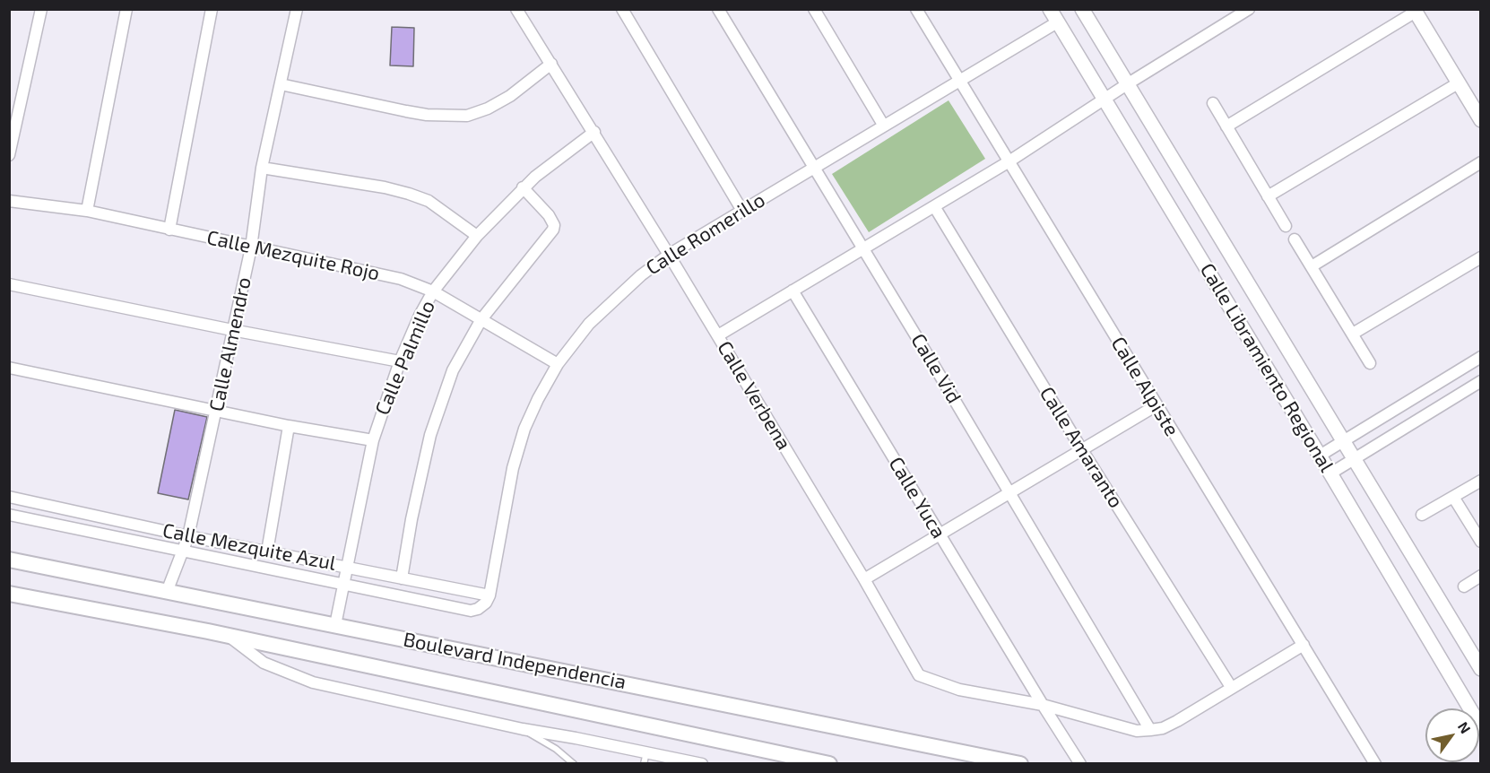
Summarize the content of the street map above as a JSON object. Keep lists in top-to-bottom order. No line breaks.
{"streets":{"main road":["Boulevard Independencia"],"street":["Calle Romerillo","Calle Mezquite Rojo","Calle Almendro","Calle Palmillo","Calle Libramiento Regional","Calle Vid","Calle Alpiste","Calle Verbena","Calle Amaranto","Calle Yuca","Calle Mezquite Azul"]},"crossings":[["Calle Romerillo","Calle Mezquite Rojo"],["Calle Romerillo","Calle Libramiento Regional"],["Calle Romerillo","Calle Vid"],["Calle Romerillo","Calle Alpiste"],["Calle Romerillo","Calle Verbena"],["Calle Romerillo","Calle Mezquite Azul"],["Calle Mezquite Rojo","Calle Almendro"],["Calle Mezquite Rojo","Calle Palmillo"],["Calle Almendro","Calle Mezquite Azul"],["Calle Almendro","Boulevard Independencia"],["Calle Palmillo","Calle Verbena"],["Calle Palmillo","Calle Mezquite Azul"],["Calle Palmillo","Boulevard Independencia"],["Calle Verbena","Calle Yuca"]],"north":"top right"}
